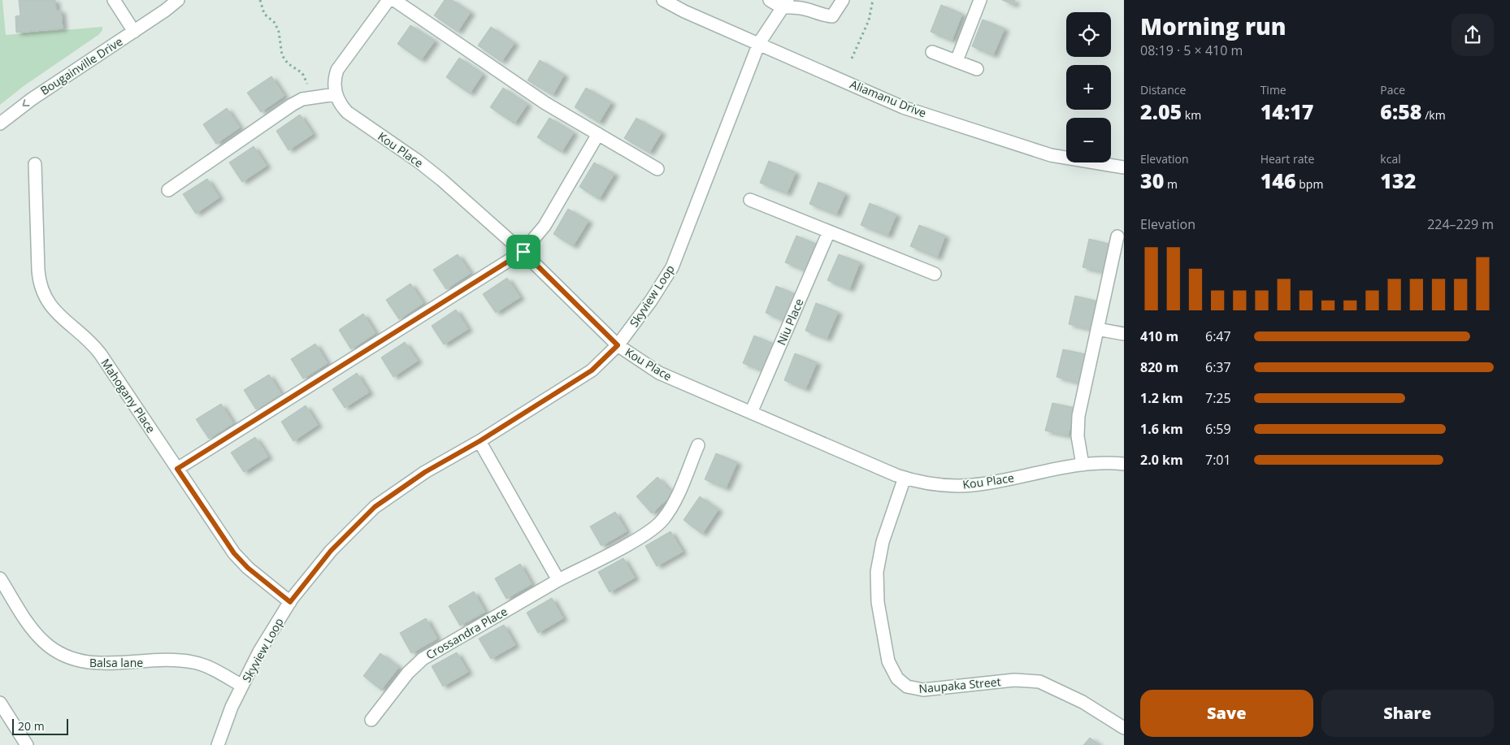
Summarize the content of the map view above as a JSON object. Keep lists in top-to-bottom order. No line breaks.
{"streets":{"street":["Bougainville Drive","Aliamanu Drive","Kou Place","Skyview Loop","Niu Place","Mahogany Place","Crossandra Place","Balsa lane","Naupaka Street"]},"crossings":[["Aliamanu Drive","Skyview Loop"],["Kou Place","Skyview Loop"],["Kou Place","Niu Place"],["Kou Place","Naupaka Street"],["Skyview Loop","Mahogany Place"],["Skyview Loop","Balsa lane"]],"one_way":["Bougainville Drive"],"scale_bar":"20 m","page":{"heading":["Morning run","08:19 · 5 × 410 m"],"map_buttons":["+","−"],"stats":[["Distance","2.05 km"],["Time","14:17"],["Pace","6:58 /km"],["Elevation","30 m"],["Heart rate","146 bpm"],["kcal","132"]],"chart":["Elevation","224–229 m"],"list":[{"name":"410 m","note":"6:47"},{"name":"820 m","note":"6:37"},{"name":"1.2 km","note":"7:25"},{"name":"1.6 km","note":"6:59"},{"name":"2.0 km","note":"7:01"}],"buttons":["Save","Share"],"scale":"20 m"}}
